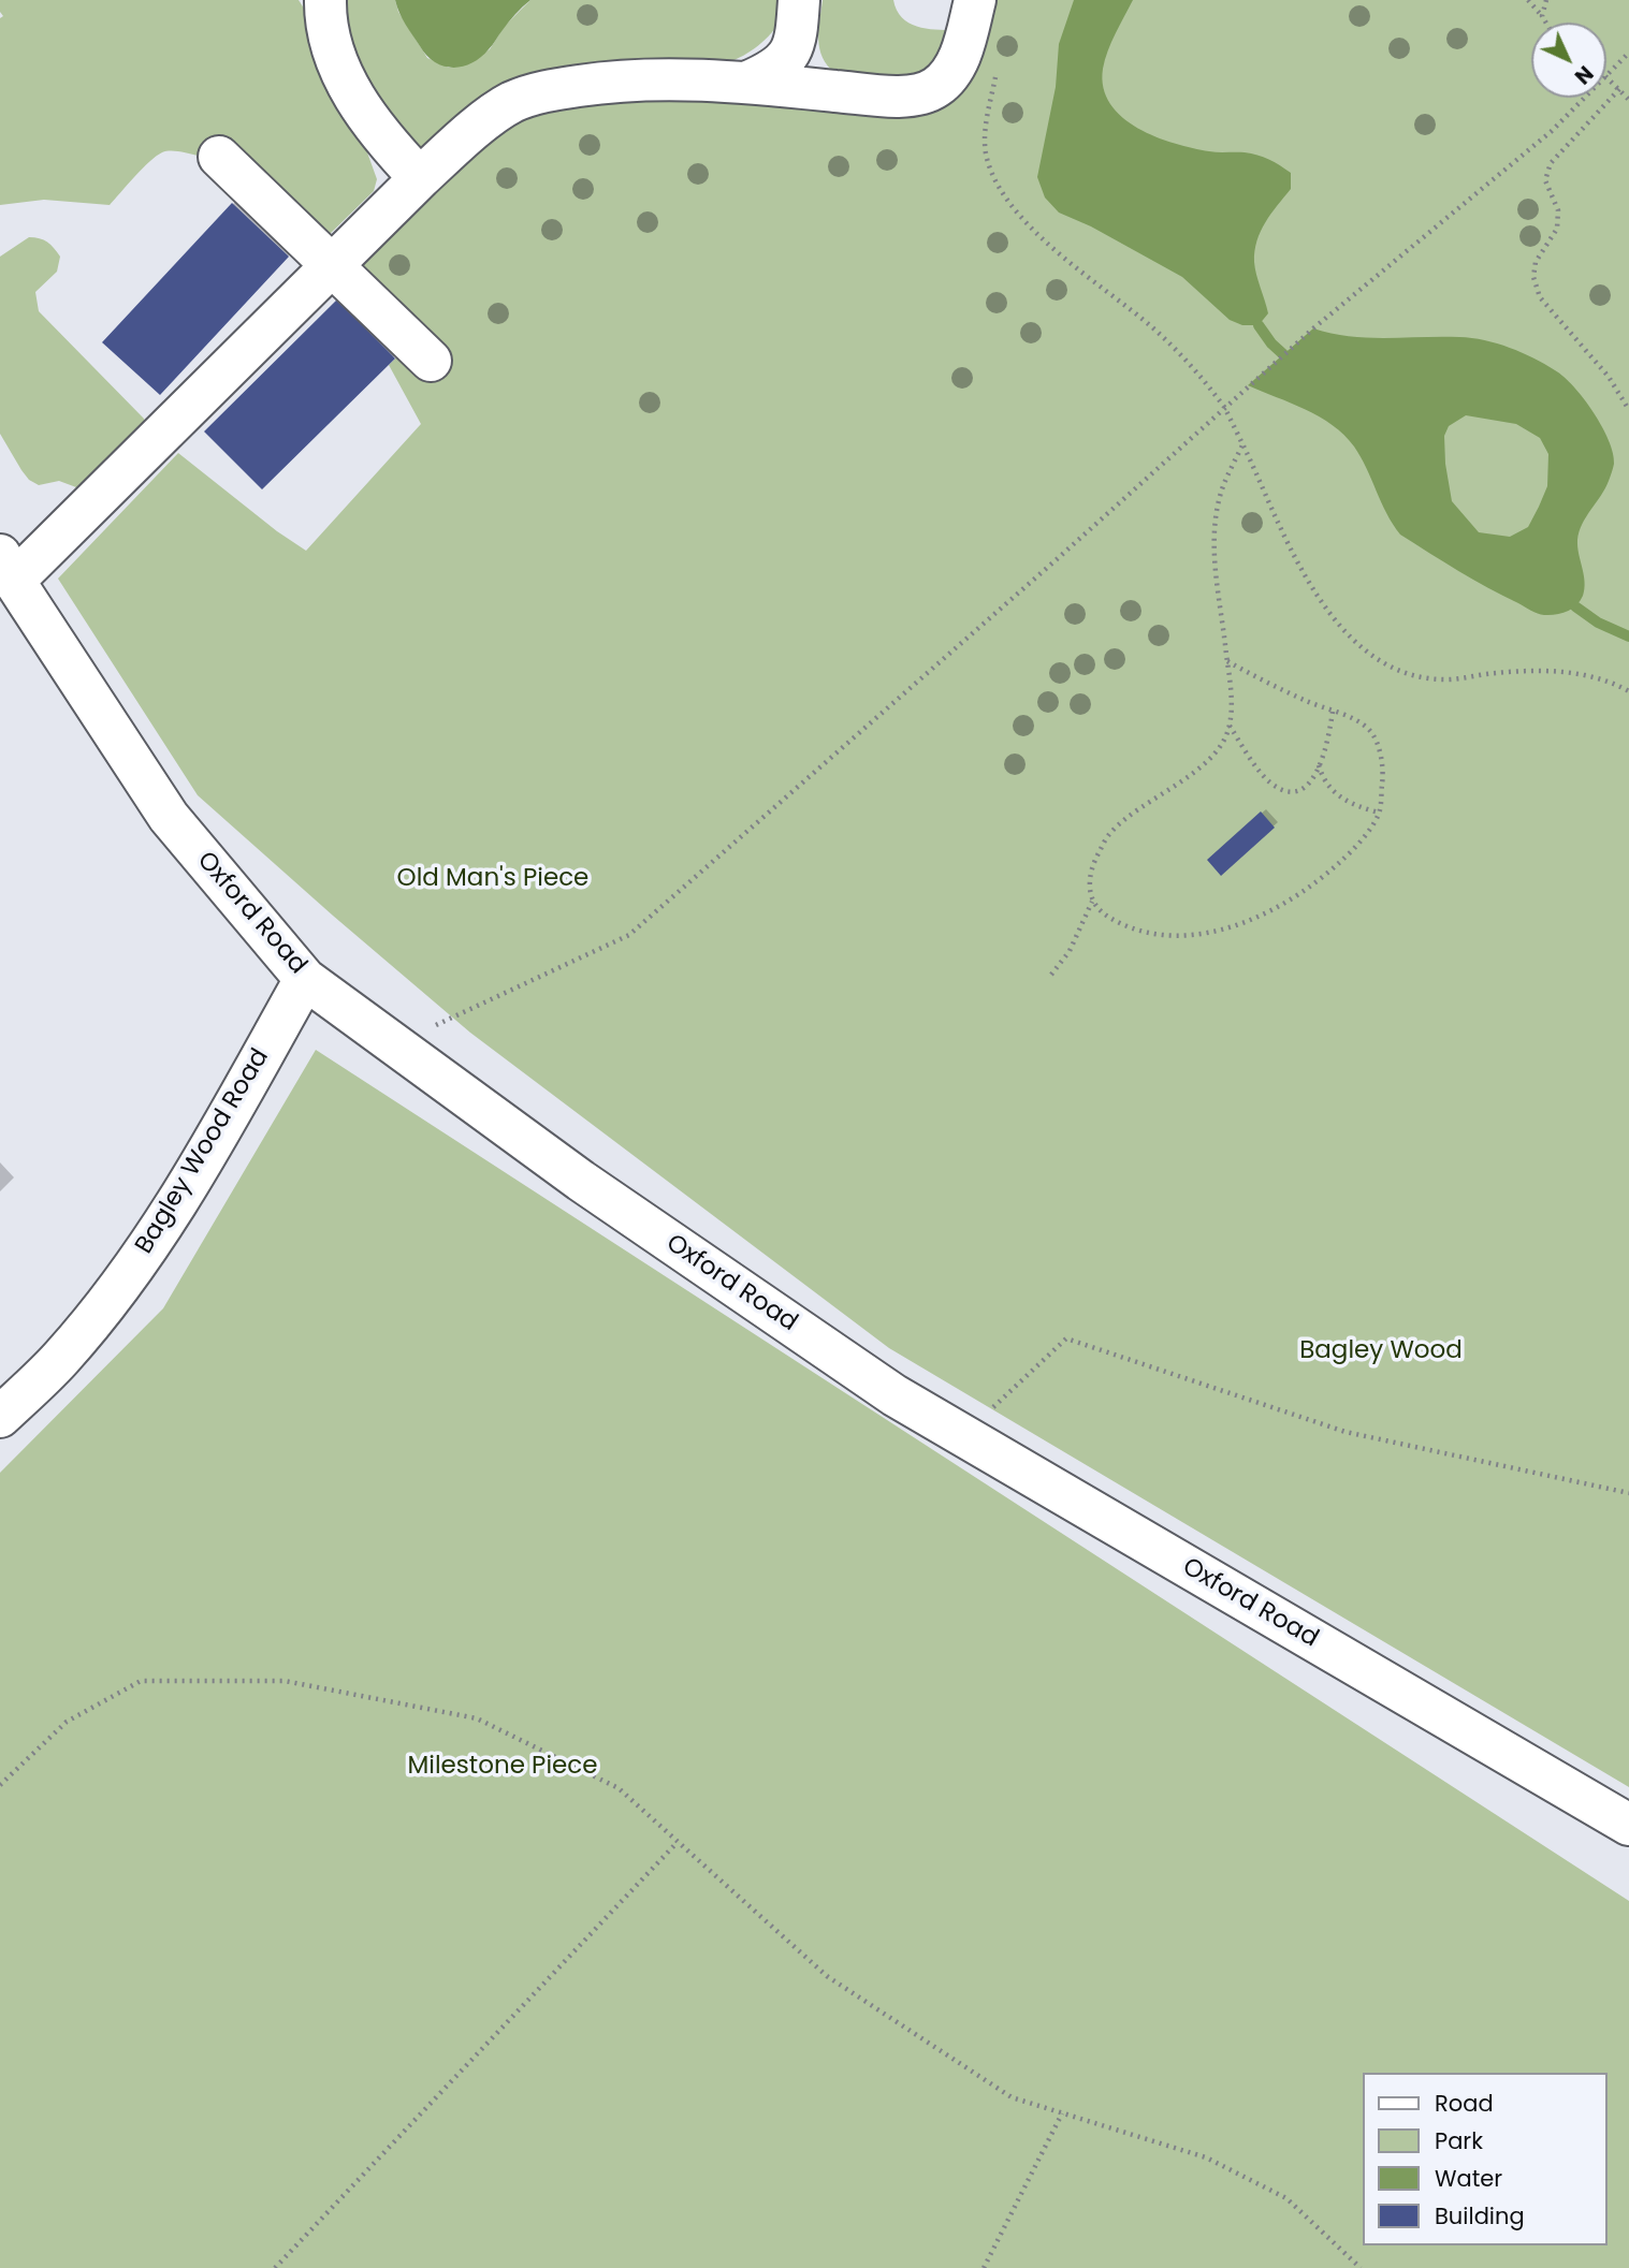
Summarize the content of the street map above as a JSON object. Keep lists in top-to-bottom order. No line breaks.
{"streets":{"street":["Oxford Road","Bagley Wood Road"]},"crossings":[["Oxford Road","Bagley Wood Road"]],"parks":["Old Man's Piece","Bagley Wood","Milestone Piece"],"legend":["Road","Park","Water","Building"],"north":"bottom right"}
